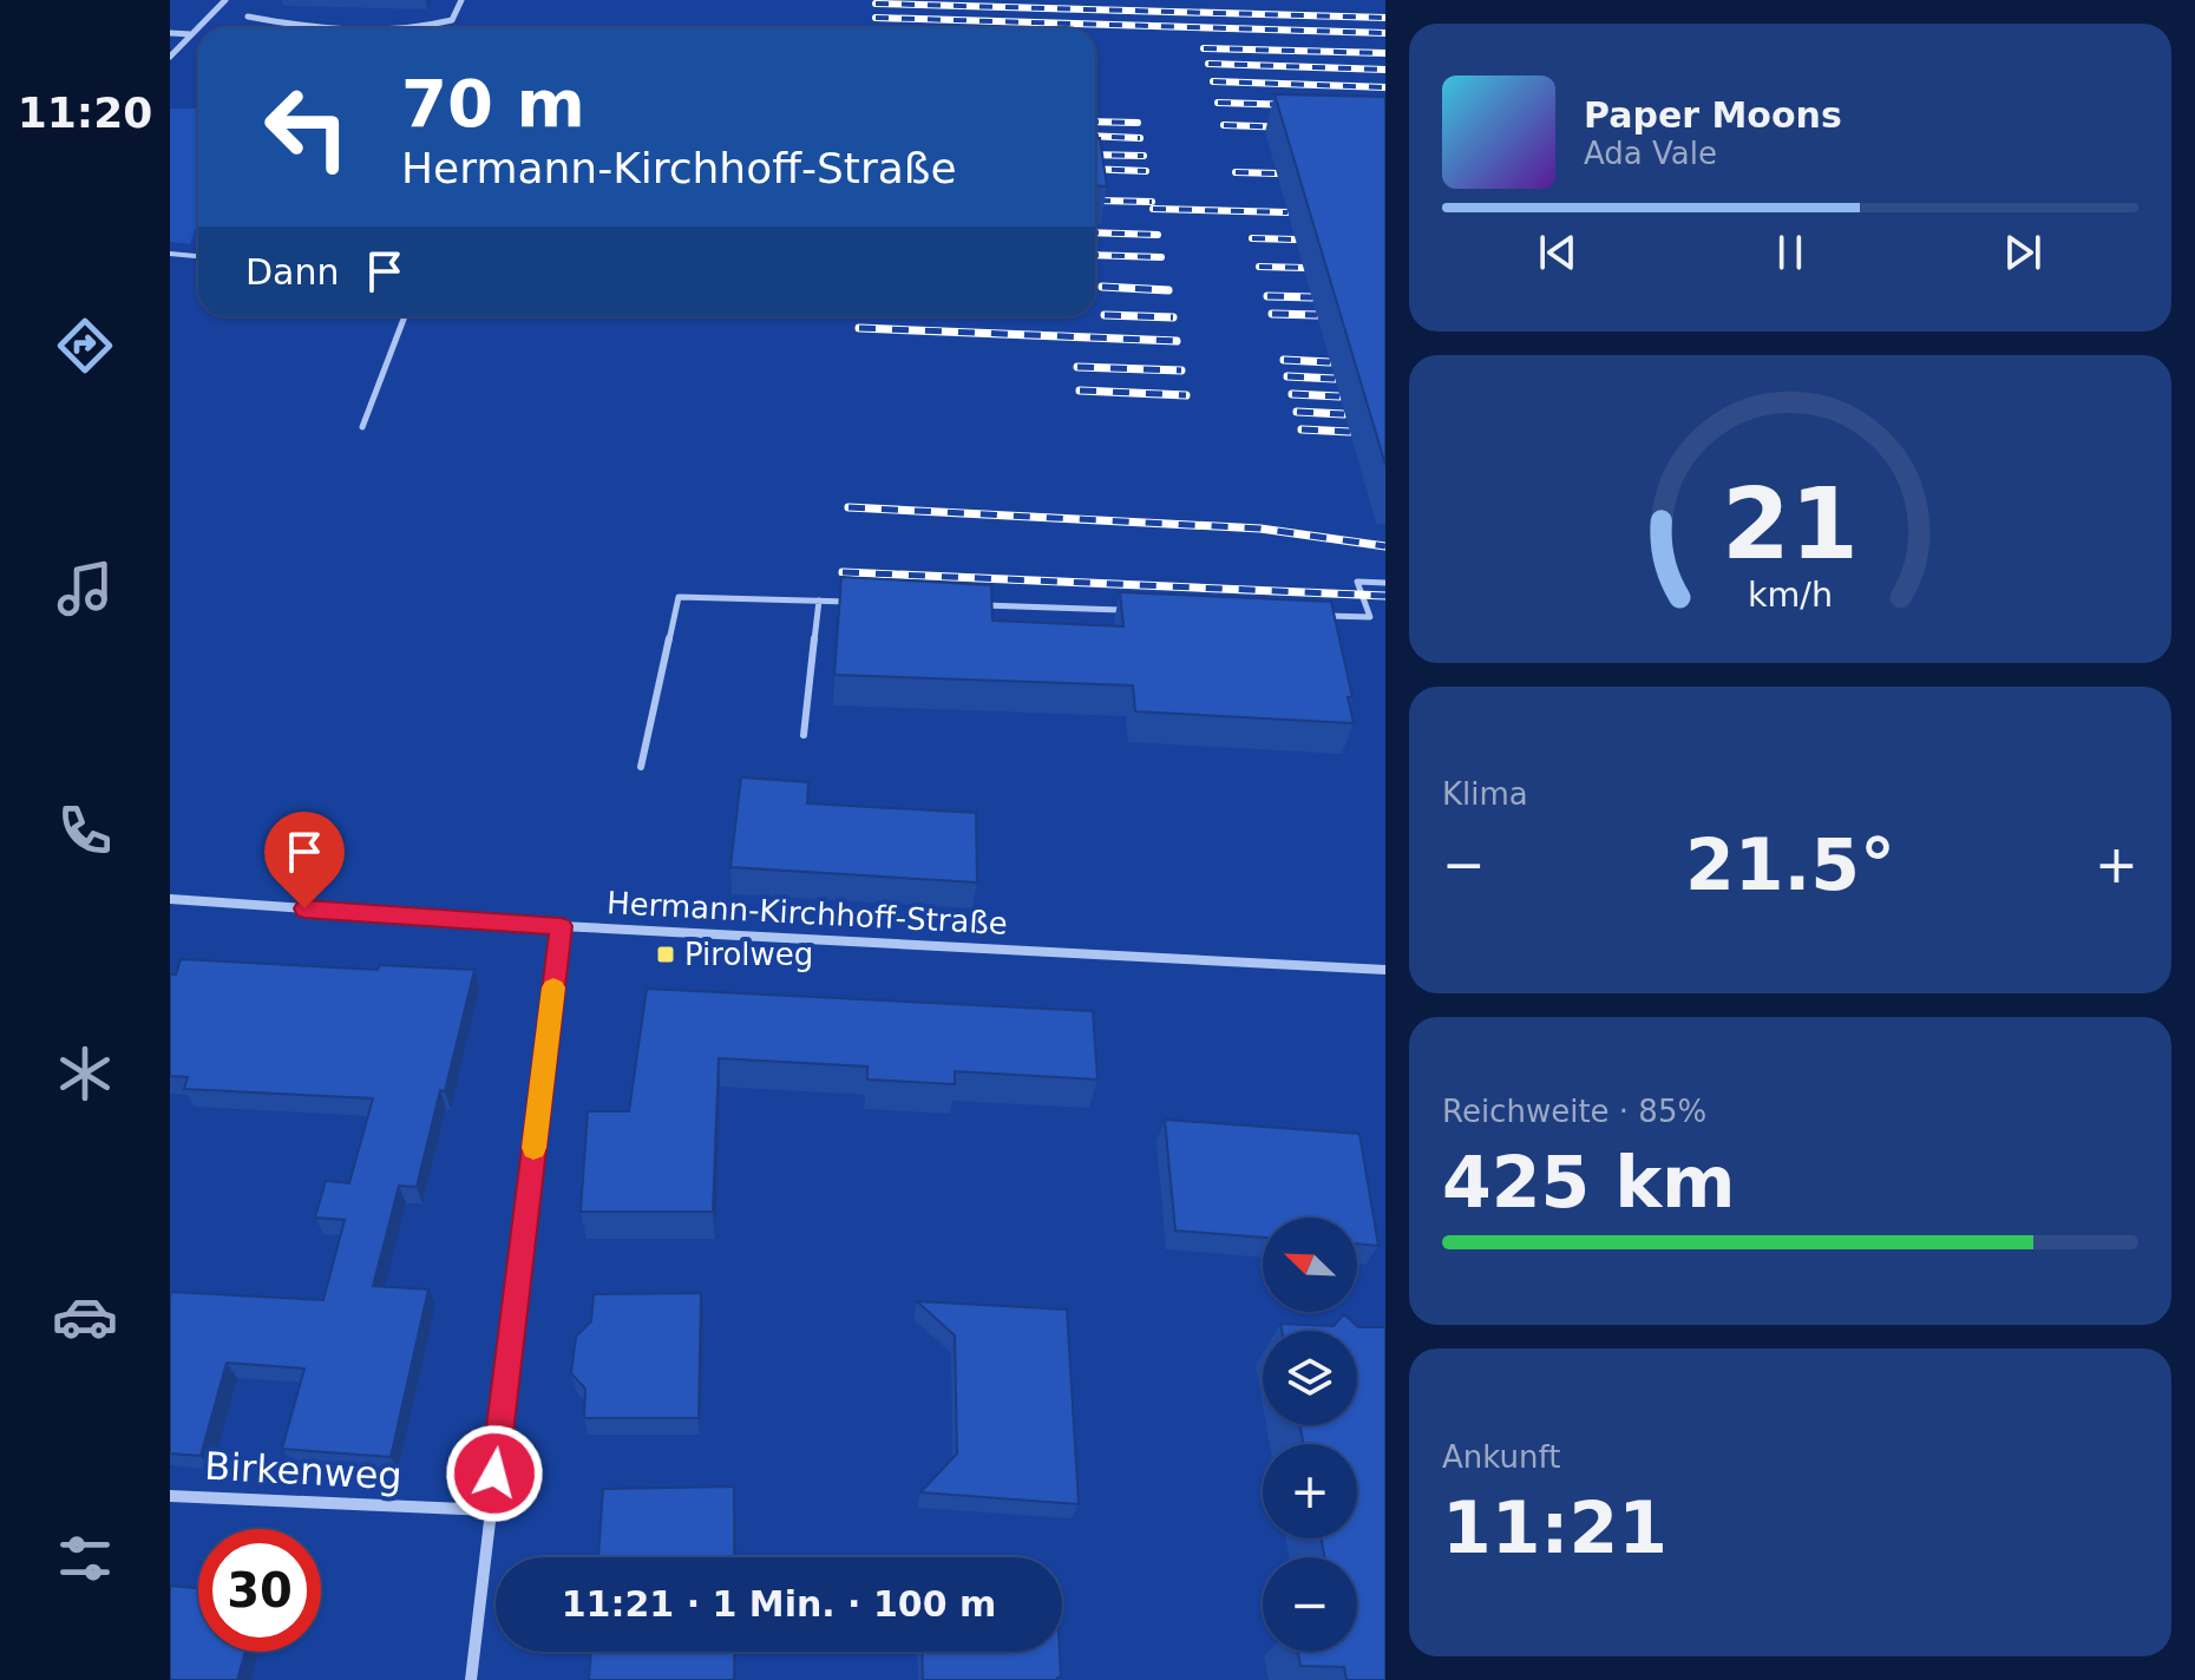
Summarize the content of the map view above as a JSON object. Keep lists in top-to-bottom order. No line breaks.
{"streets":{"street":["Hermann-Kirchhoff-Straße","Birkenweg"]},"places":{"transit":["Pirolweg"]},"north":"top left","page":{"tabs":"11:20","turn":["70 m","Hermann-Kirchhoff-Straße"],"song":["Paper Moons","Ada Vale"],"then":"Dann","tile":["Klima",["Reichweite · 85%","425 km"],["Ankunft","11:21"]],"heat":["−","21.5°","+"],"map_buttons":["+","−"],"limit":"30","trip":"11:21 · 1 Min. · 100 m","gauge":["21","km/h"]}}
